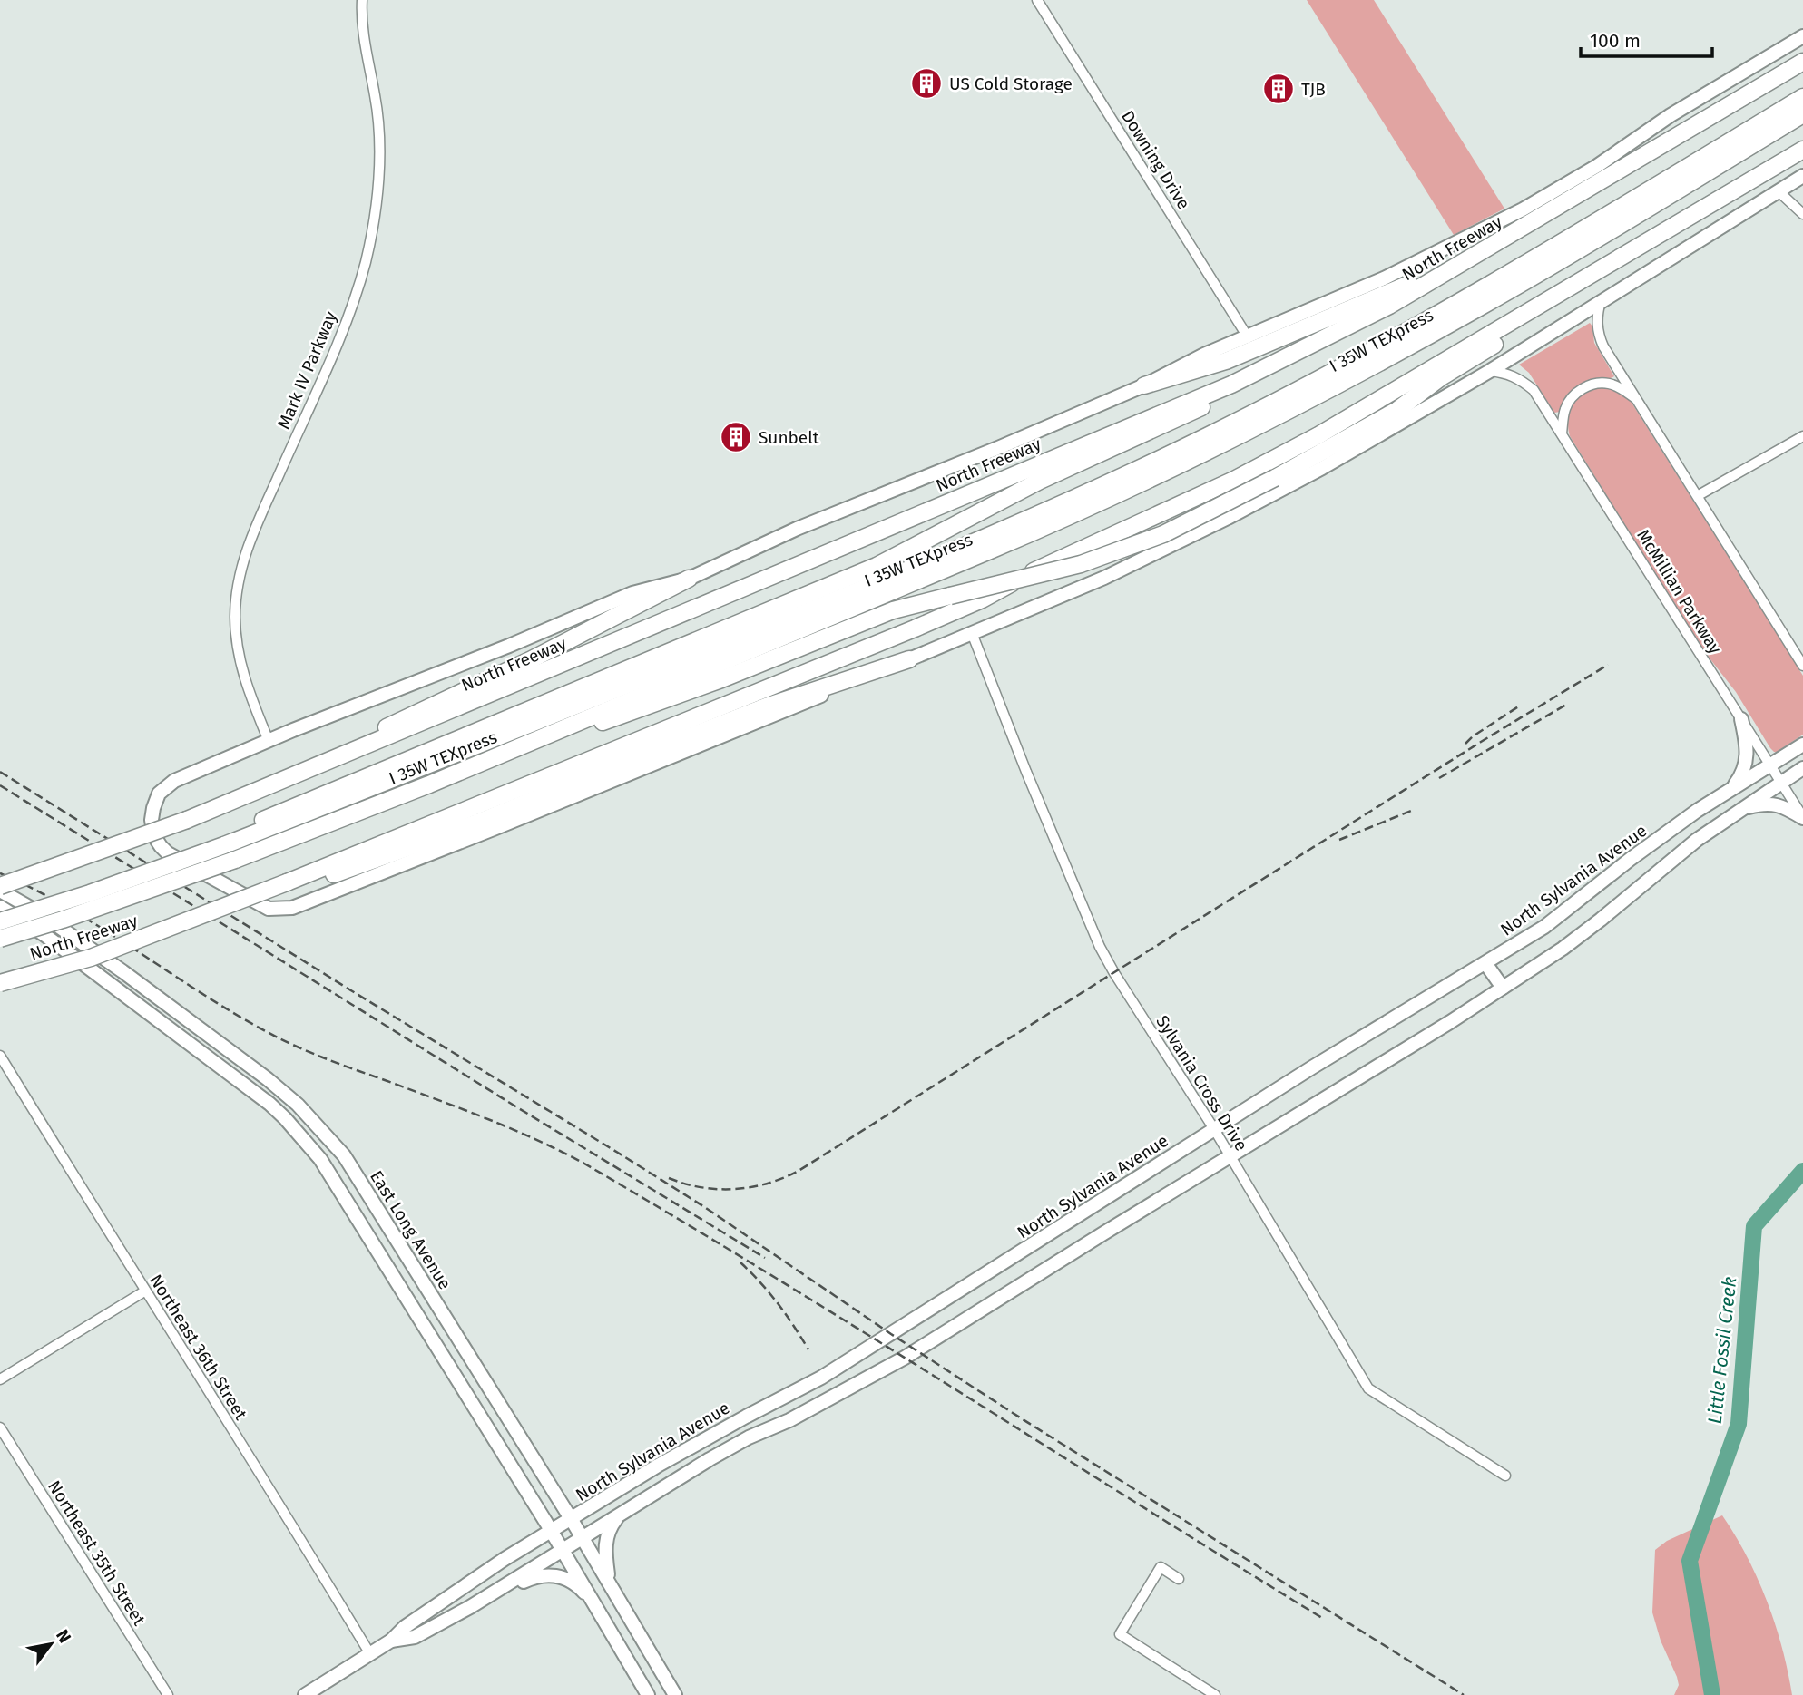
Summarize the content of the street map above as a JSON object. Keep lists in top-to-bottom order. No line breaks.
{"streets":{"highway":["North Freeway","I 35W TEXpress"],"main road":["North Sylvania Avenue","East Long Avenue"],"street":["Downing Drive","Mark IV Parkway","McMillian Parkway","Sylvania Cross Drive","Northeast 36th Street","Northeast 35th Street"]},"crossings":[["Downing Drive","North Freeway"],["North Freeway","Mark IV Parkway"],["North Freeway","McMillian Parkway"],["North Freeway","Sylvania Cross Drive"],["North Freeway","East Long Avenue"],["McMillian Parkway","North Sylvania Avenue"],["North Sylvania Avenue","Sylvania Cross Drive"],["North Sylvania Avenue","East Long Avenue"],["North Sylvania Avenue","Northeast 36th Street"]],"water":["Little Fossil Creek"],"places":{"building":["US Cold Storage","TJB","Sunbelt"]},"scale_bar":"100 m","north":"top right"}
